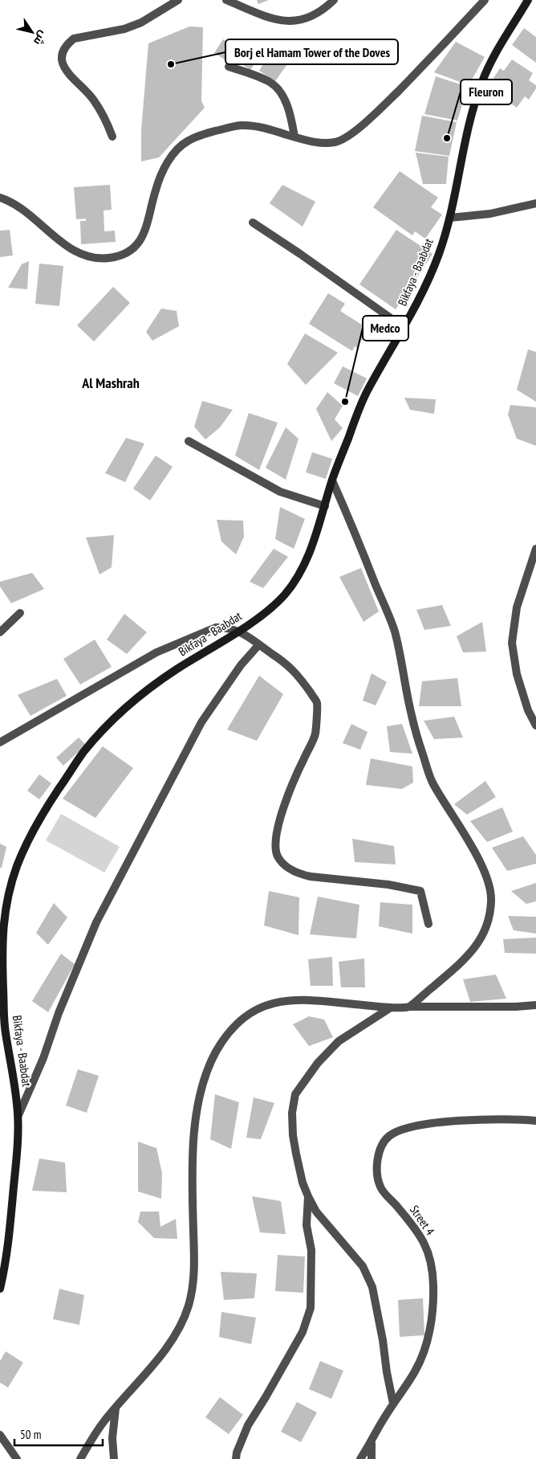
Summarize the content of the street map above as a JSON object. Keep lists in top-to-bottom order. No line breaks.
{"streets":{"main road":["Bikfaya - Baabdat"],"street":["Street 4"]},"districts":["Al Mashrah"],"places":["Borj el Hamam Tower of the Doves","Fleuron","Medco"],"scale_bar":"50 m","north":"bottom right"}
